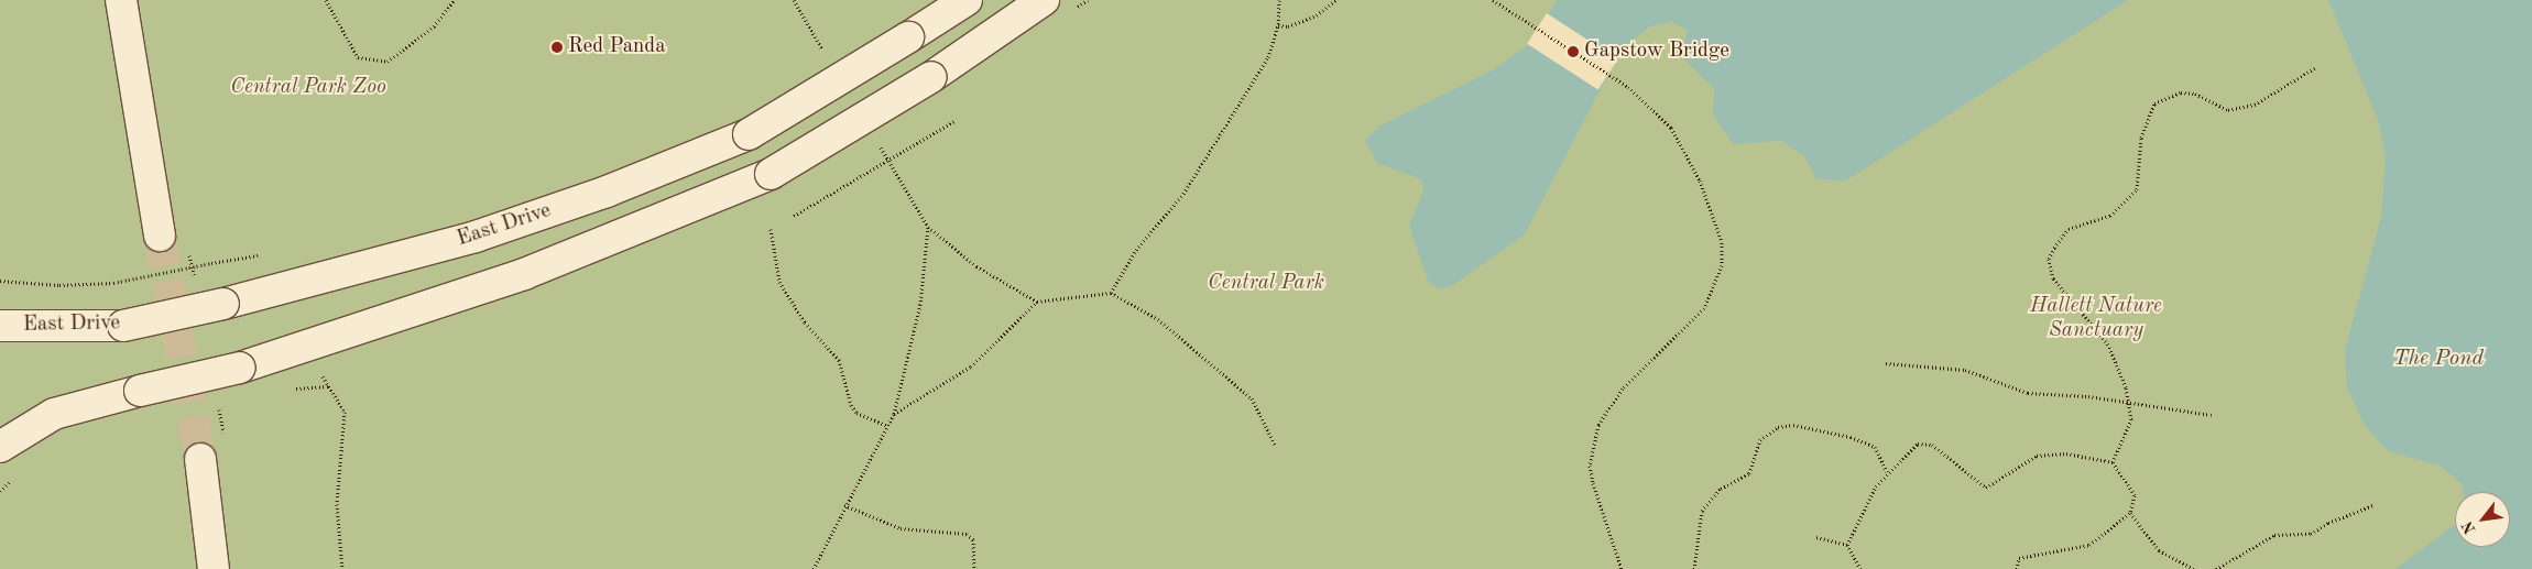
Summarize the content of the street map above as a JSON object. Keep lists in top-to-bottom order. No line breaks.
{"streets":{"street":["East Drive"]},"water":["The Pond"],"parks":["Central Park Zoo","Central Park","Hallett Nature Sanctuary"],"places":["Red Panda","Gapstow Bridge"],"north":"bottom left"}
